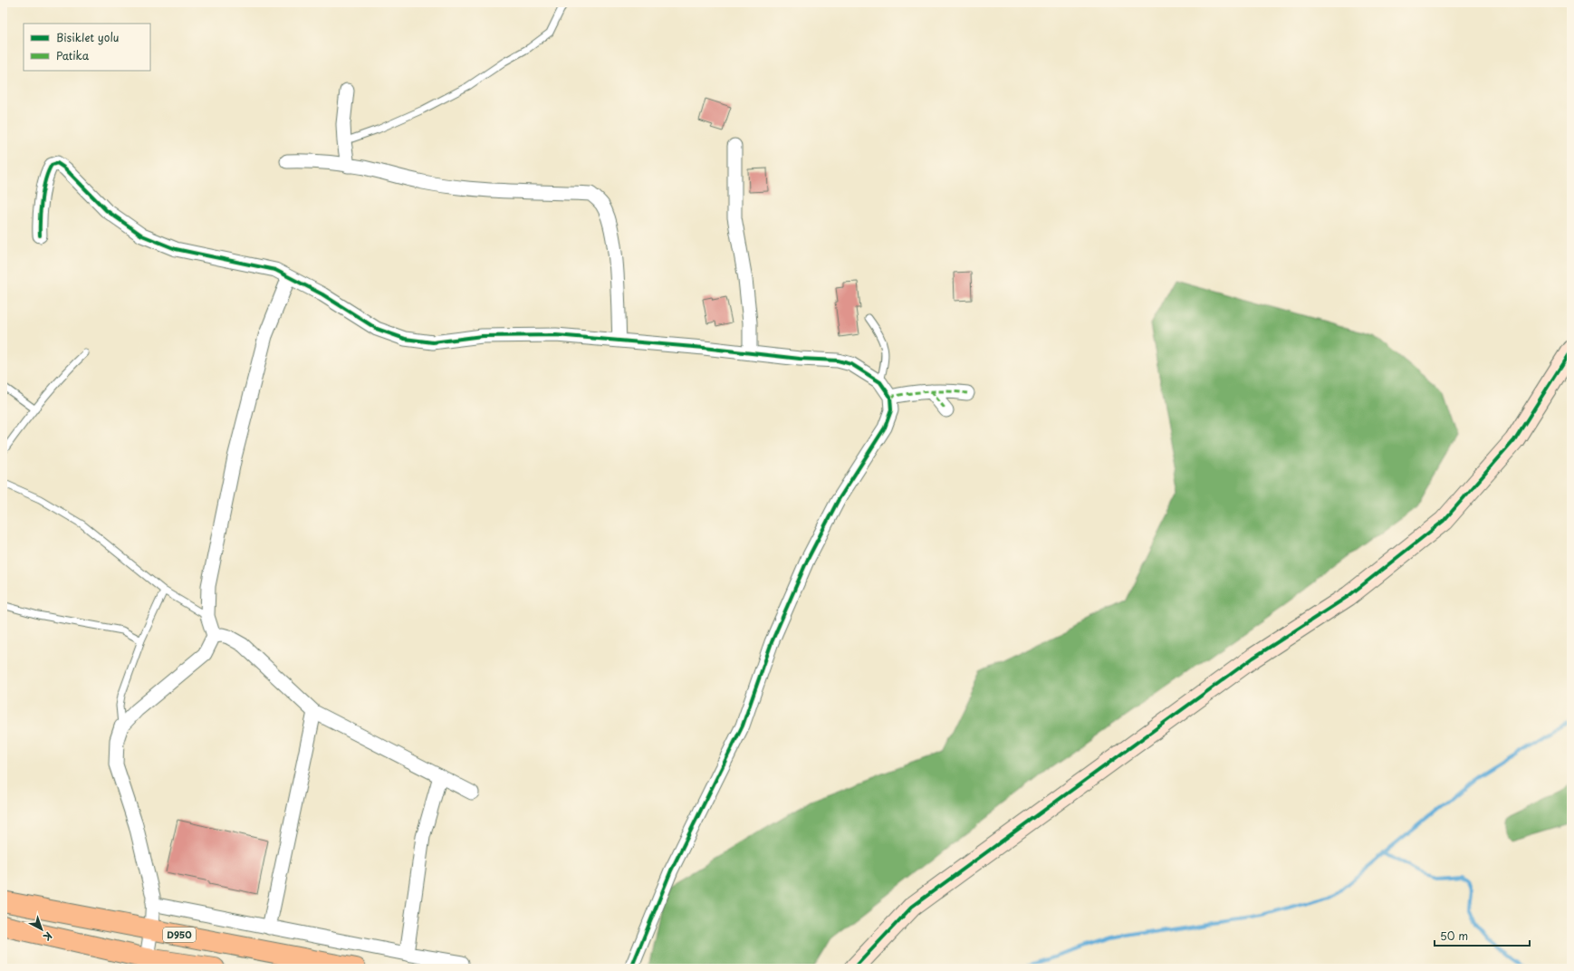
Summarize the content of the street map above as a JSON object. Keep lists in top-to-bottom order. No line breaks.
{"streets":{"highway":["D950"]},"legend":["Bisiklet yolu","Patika"],"scale_bar":"50 m","north":"bottom right"}
